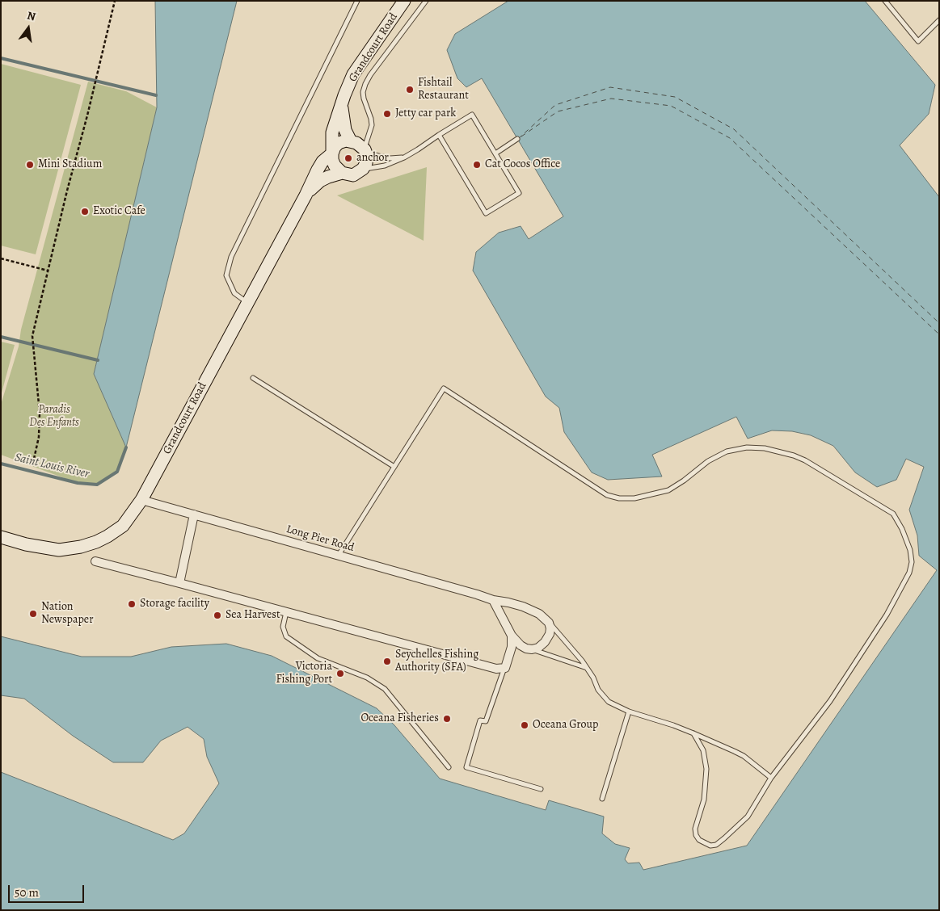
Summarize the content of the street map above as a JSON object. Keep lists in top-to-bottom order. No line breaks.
{"streets":{"street":["Grandcourt Road","Long Pier Road"]},"crossings":[["Grandcourt Road","Long Pier Road"]],"water":["Saint Louis River"],"parks":["Paradis Des Enfants"],"places":["Fishtail Restaurant","Jetty car park","anchor","Mini Stadium","Cat Cocos Office","Exotic Cafe","Storage facility","Nation Newspaper","Sea Harvest","Seychelles Fishing Authority (SFA)","Victoria Fishing Port","Oceana Fisheries","Oceana Group"],"scale_bar":"50 m","north":"top"}
